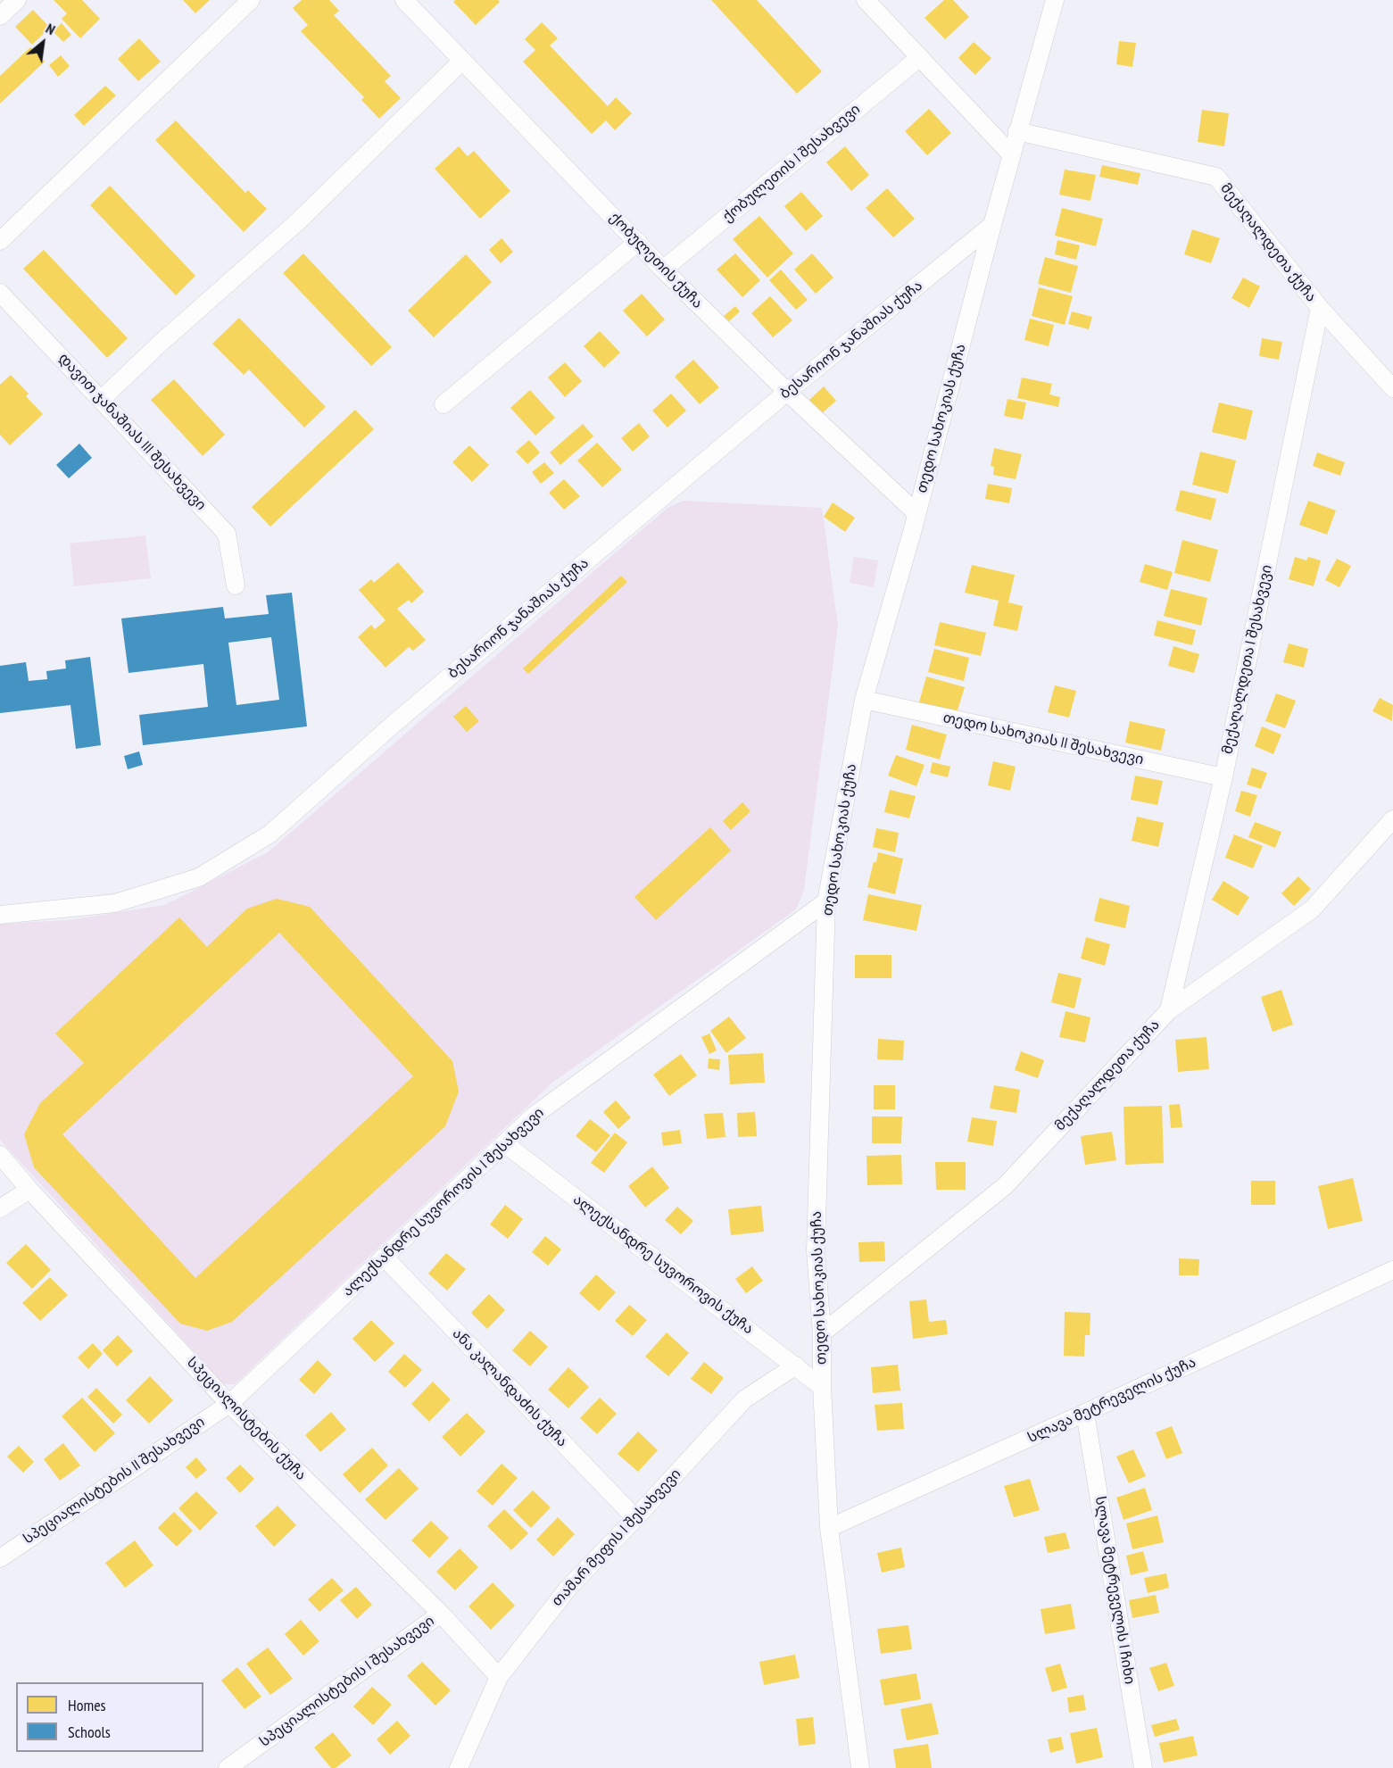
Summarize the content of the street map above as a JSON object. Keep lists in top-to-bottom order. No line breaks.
{"streets":{"street":["ქობულეთის I შესახვევი","მექაღალდეთა ქუჩა","ქობულეთის ქუჩა","ბესარიონ ჯანაშიას ქუჩა","თედო სახოკიას ქუჩა","დავით ჯანაშიას III შესახვევი","მექაღალდეთა I შესახვევი","თედო სახოკიას II შესახვევი","ალექსანდრე სუვოროვის I შესახვევი","ალექსანდრე სუვოროვის ქუჩა","ანა კალანდაძის ქუჩა","სლავა მეტრეველის ქუჩა","სპეციალისტების ქუჩა","სპეციალისტების II შესახვევი","თამარ მეფის I შესახვევი","სლავა მეტრეველის I ჩიხი","სპეციალისტების I შესახვევი"]},"crossings":[["ქობულეთის I შესახვევი","ქობულეთის ქუჩა"],["მექაღალდეთა ქუჩა","თედო სახოკიას ქუჩა"],["მექაღალდეთა ქუჩა","მექაღალდეთა I შესახვევი"],["ქობულეთის ქუჩა","ბესარიონ ჯანაშიას ქუჩა"],["ქობულეთის ქუჩა","თედო სახოკიას ქუჩა"],["ბესარიონ ჯანაშიას ქუჩა","თედო სახოკიას ქუჩა"],["თედო სახოკიას ქუჩა","თედო სახოკიას II შესახვევი"],["თედო სახოკიას ქუჩა","ალექსანდრე სუვოროვის I შესახვევი"],["თედო სახოკიას ქუჩა","ალექსანდრე სუვოროვის ქუჩა"],["თედო სახოკიას ქუჩა","სლავა მეტრეველის ქუჩა"],["მექაღალდეთა I შესახვევი","თედო სახოკიას II შესახვევი"],["ალექსანდრე სუვოროვის I შესახვევი","ალექსანდრე სუვოროვის ქუჩა"],["ალექსანდრე სუვოროვის I შესახვევი","ანა კალანდაძის ქუჩა"],["ალექსანდრე სუვოროვის I შესახვევი","სპეციალისტების ქუჩა"],["ალექსანდრე სუვოროვის I შესახვევი","სპეციალისტების II შესახვევი"],["ალექსანდრე სუვოროვის ქუჩა","თამარ მეფის I შესახვევი"],["ანა კალანდაძის ქუჩა","თამარ მეფის I შესახვევი"],["სლავა მეტრეველის ქუჩა","სლავა მეტრეველის I ჩიხი"],["სპეციალისტების ქუჩა","სპეციალისტების II შესახვევი"],["სპეციალისტების ქუჩა","თამარ მეფის I შესახვევი"],["სპეციალისტების ქუჩა","სპეციალისტების I შესახვევი"]],"legend":["Homes","Schools"],"north":"top right"}
